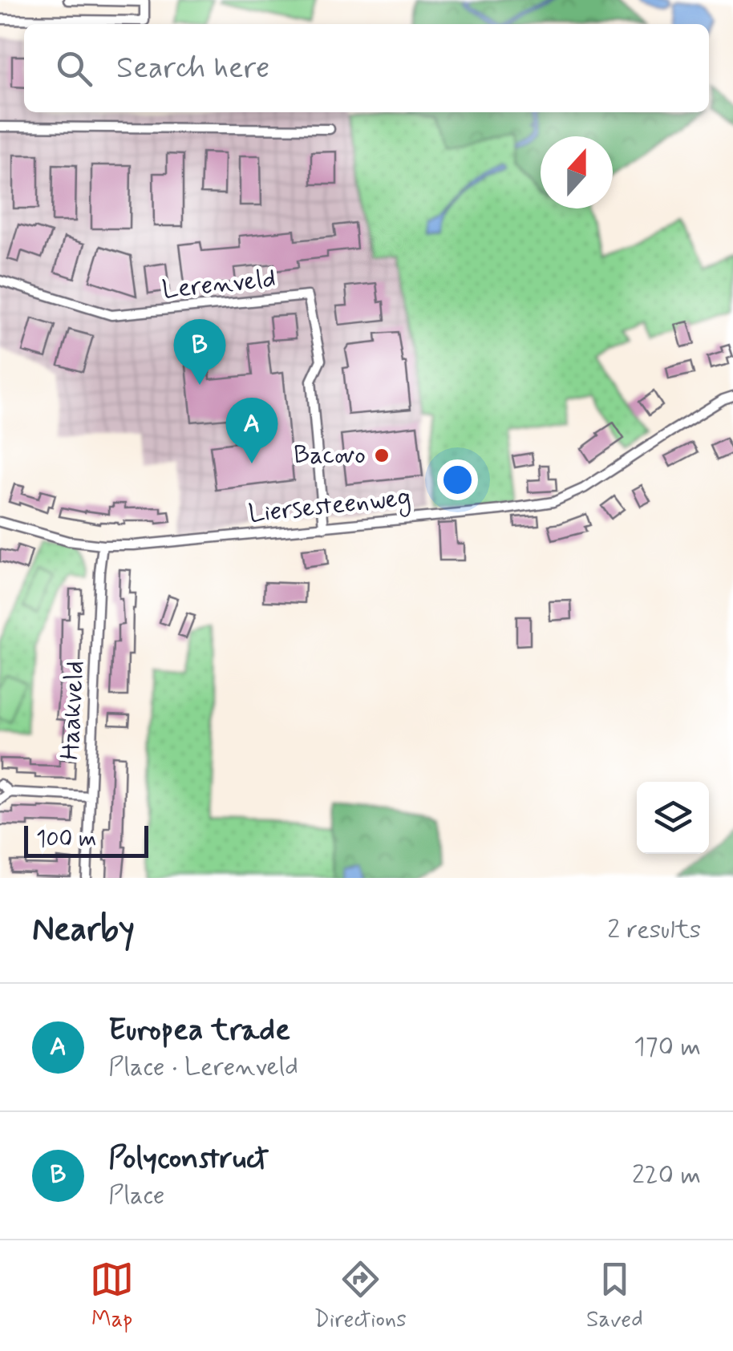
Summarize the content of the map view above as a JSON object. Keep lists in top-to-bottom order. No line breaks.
{"streets":{"street":["Lerenveld","Liersesteenweg","Haakveld"]},"crossings":[["Lerenveld","Liersesteenweg"],["Liersesteenweg","Haakveld"]],"places":["Bacovo"],"scale_bar":"100 m","north":"top","page":{"search":"Search here","pins":["B","A"],"scale":"100 m","heading":["Nearby","2 results"],"list":[{"mark":"A","name":"Europea trade","note":"Place · Lerenveld","value":"170 m"},{"mark":"B","name":"Polyconstruct","note":"Place","value":"220 m"}],"nav":["Map","Directions","Saved"]}}
